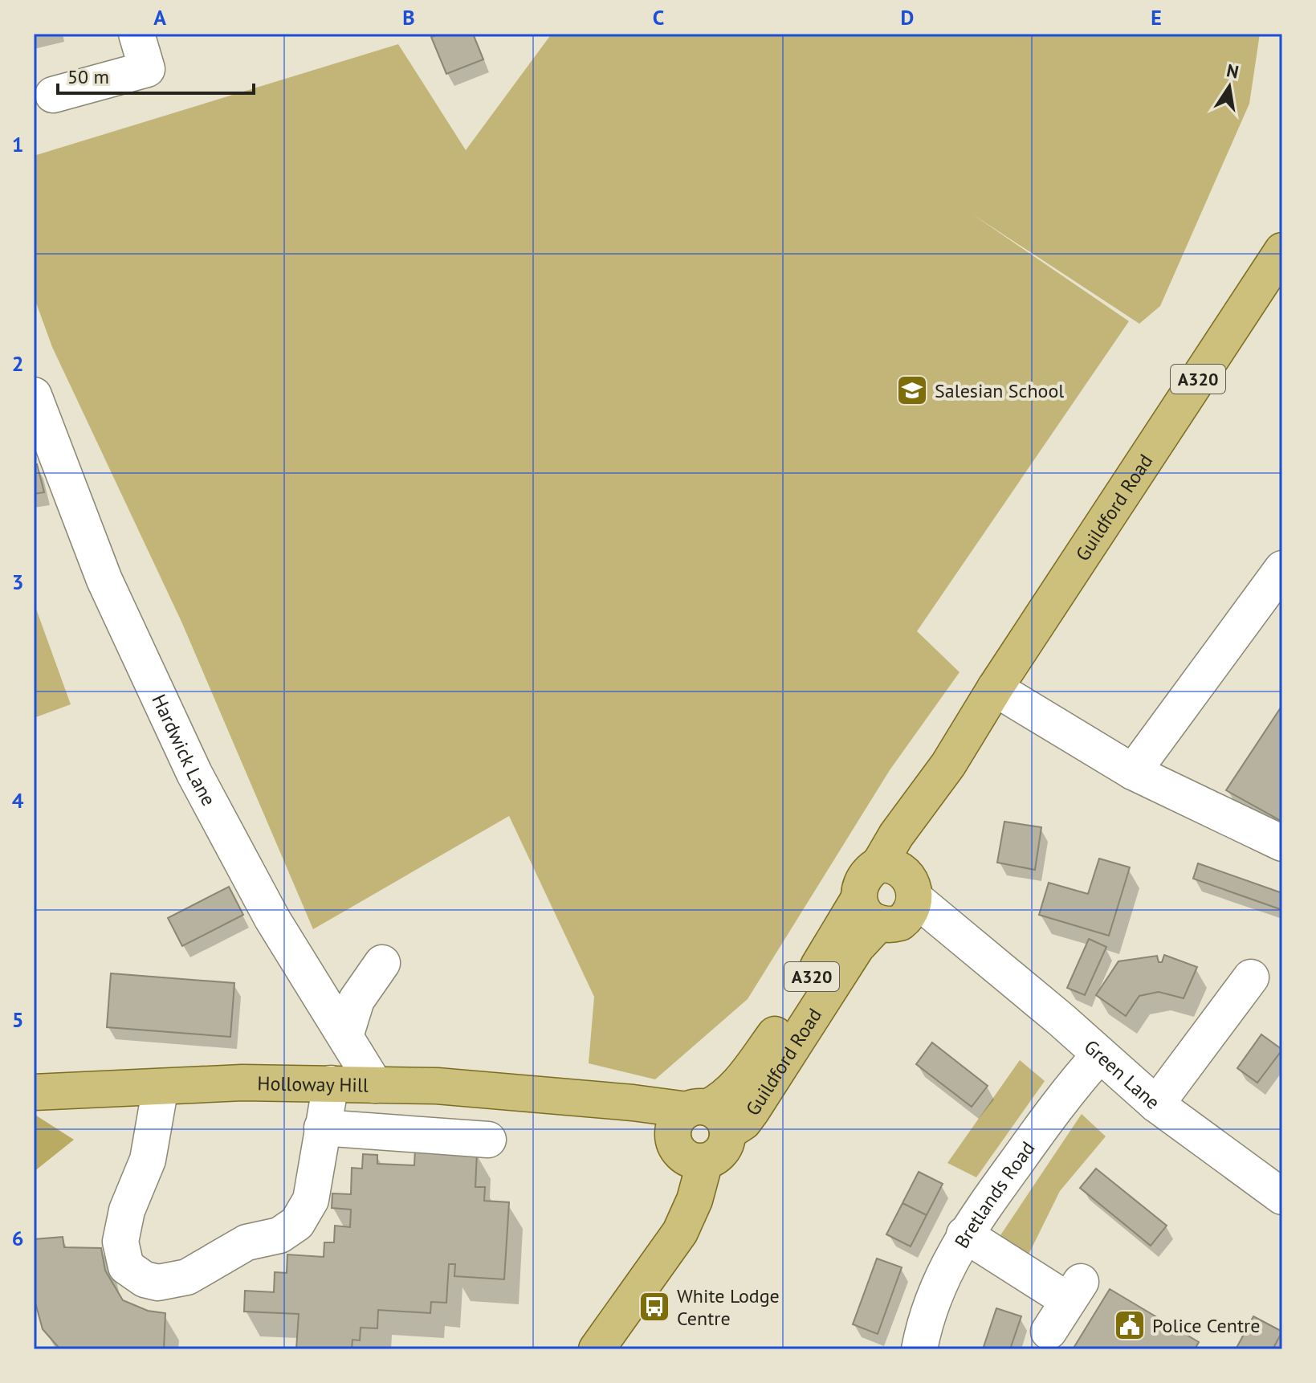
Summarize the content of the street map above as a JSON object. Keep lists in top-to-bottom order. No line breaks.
{"streets":{"main road":["A320","Guildford Road","Holloway Hill"],"street":["Hardwick Lane","Green Lane","Bretlands Road"]},"crossings":[["A320","Guildford Road"],["A320","Holloway Hill"],["Guildford Road","Green Lane"],["Guildford Road","Holloway Hill"],["Hardwick Lane","Holloway Hill"],["Green Lane","Bretlands Road"]],"places":{"school or university":["Salesian School"],"bus stop":["White Lodge Centre"],"public building":["Police Centre"]},"scale_bar":"50 m","north":"top","grid":{"columns":["A","B","C","D","E"],"rows":["1","2","3","4","5","6"]}}
